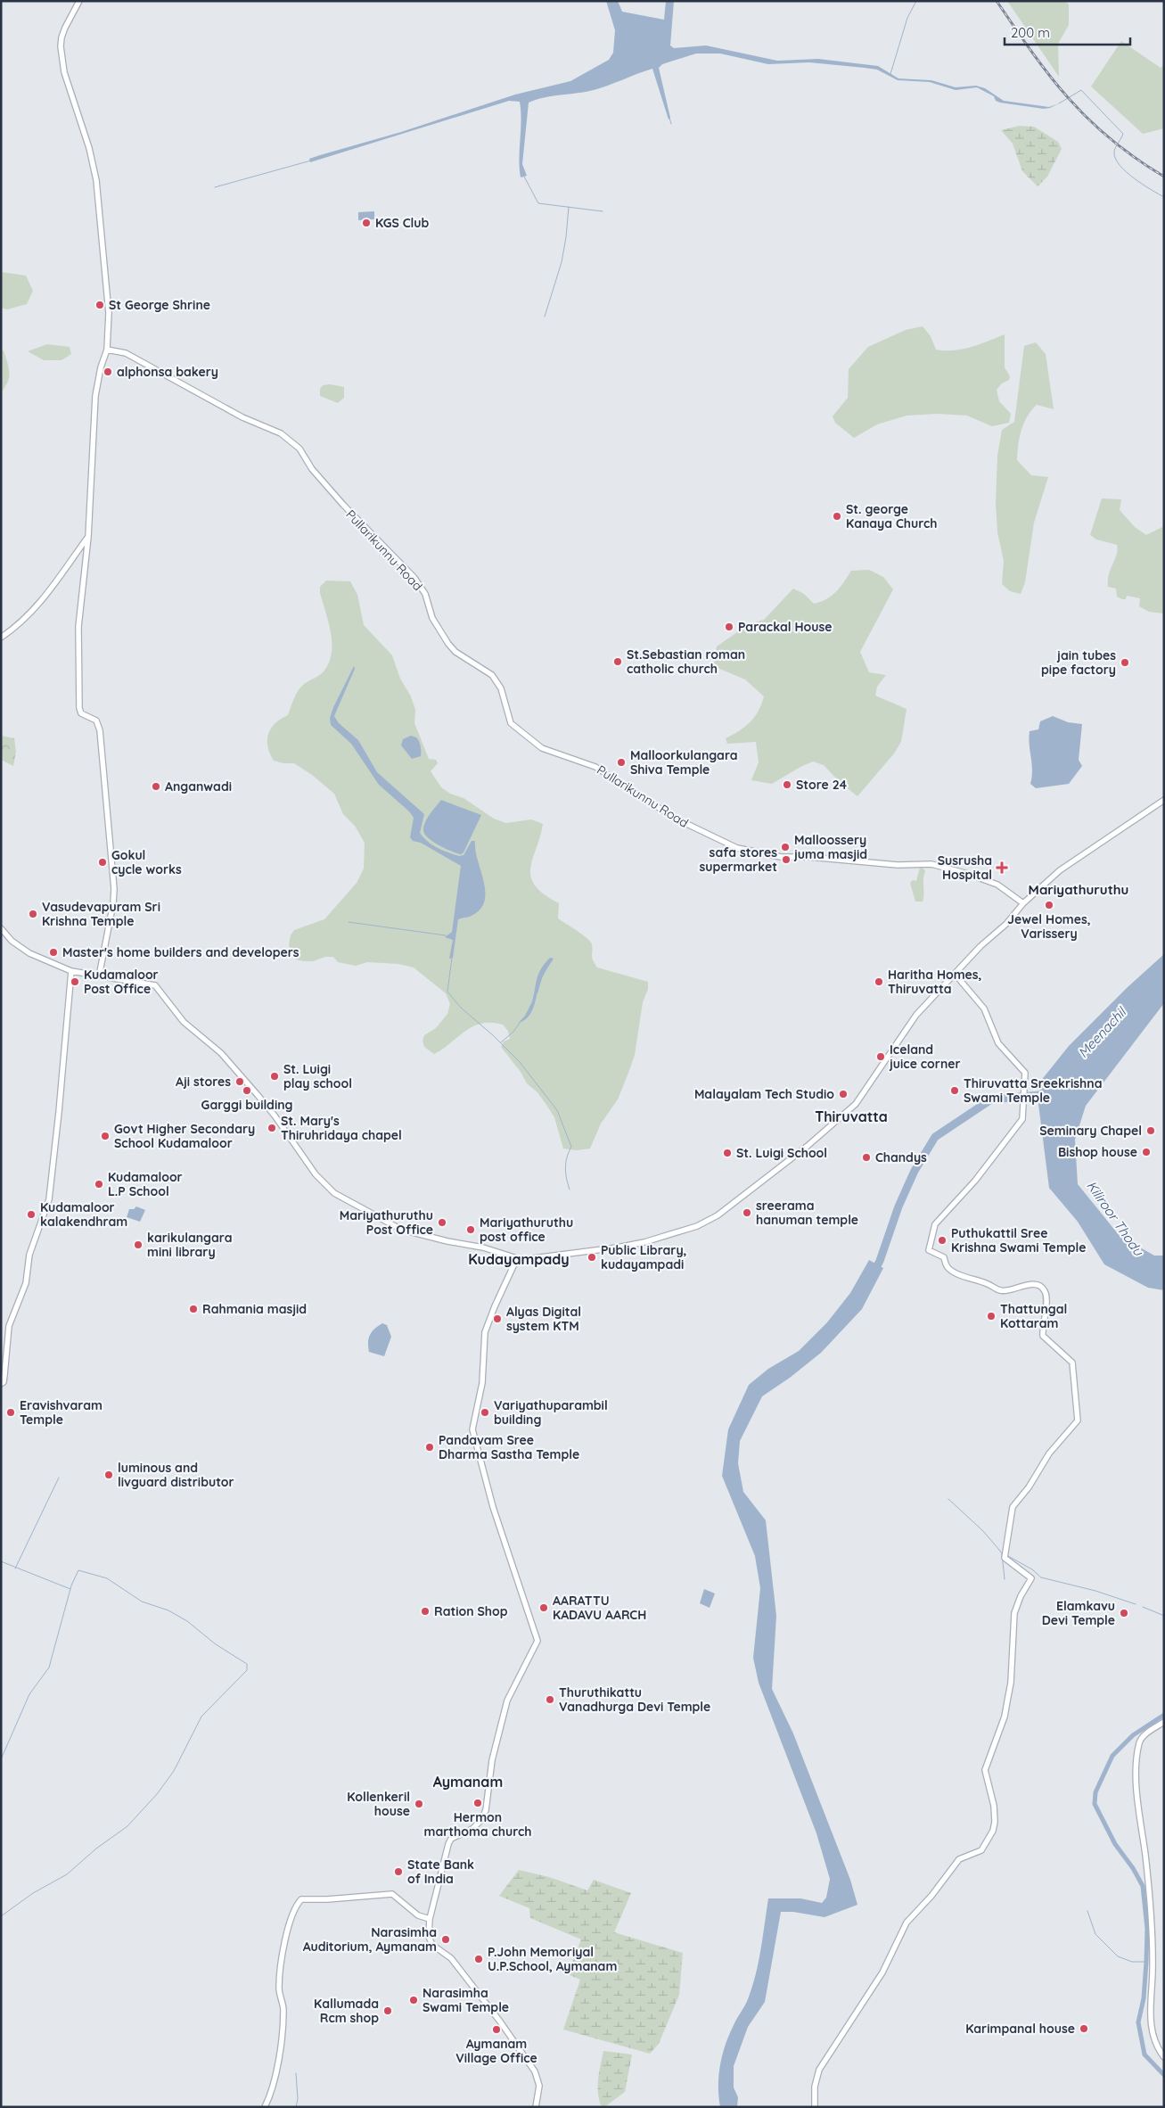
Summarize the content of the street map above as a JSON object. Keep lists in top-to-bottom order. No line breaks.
{"streets":{"main road":["Pullarikunnu Road"]},"districts":["Mariyathuruthu","Thiruvatta","Kudayampady","Aymanam"],"water":["Meenachil","Kiliroor Thodu"],"places":{"other":["KGS Club","St George Shrine","alphonsa bakery","St. george Kanaya Church","Parackal House","St.Sebastian roman catholic church","jain tubes pipe factory","Malloorkulangara Shiva Temple","Store 24","Anganwadi","Malloossery juma masjid","safa stores supermarket","Gokul cycle works","Jewel Homes, Varissery","Vasudevapuram Sri Krishna Temple","Master's home builders and developers","Kudamaloor Post Office","Haritha Homes, Thiruvatta","Iceland juice corner","St. Luigi play school","Aji stores","Garggi building","Thiruvatta Sreekrishna Swami Temple","Malayalam Tech Studio","St. Mary's Thiruhridaya chapel","Seminary Chapel","Govt Higher Secondary School Kudamaloor","Bishop house","St. Luigi School","Chandys","Kudamaloor L.P School","sreerama hanuman temple","Kudamaloor kalakendhram","Mariyathuruthu Post Office","Mariyathuruthu post office","Puthukattil Sree Krishna Swami Temple","karikulangara mini library","Public Library, kudayampadi","Rahmania masjid","Thattungal Kottaram","Alyas Digital system KTM","Eravishvaram Temple","Variyathuparambil building","Pandavam Sree Dharma Sastha Temple","luminous and livguard distributor","AARATTU KADAVU AARCH","Ration Shop","Elamkavu Devi Temple","Thuruthikattu Vanadhurga Devi Temple","Hermon marthoma church","Kollenkeril house","State Bank of India","Narasimha Auditorium, Aymanam","P.John Memoriyal U.P.School, Aymanam","Narasimha Swami Temple","Kallumada Rcm shop","Karimpanal house","Aymanam Village Office"],"health":["Susrusha Hospital"]},"scale_bar":"200 m"}
